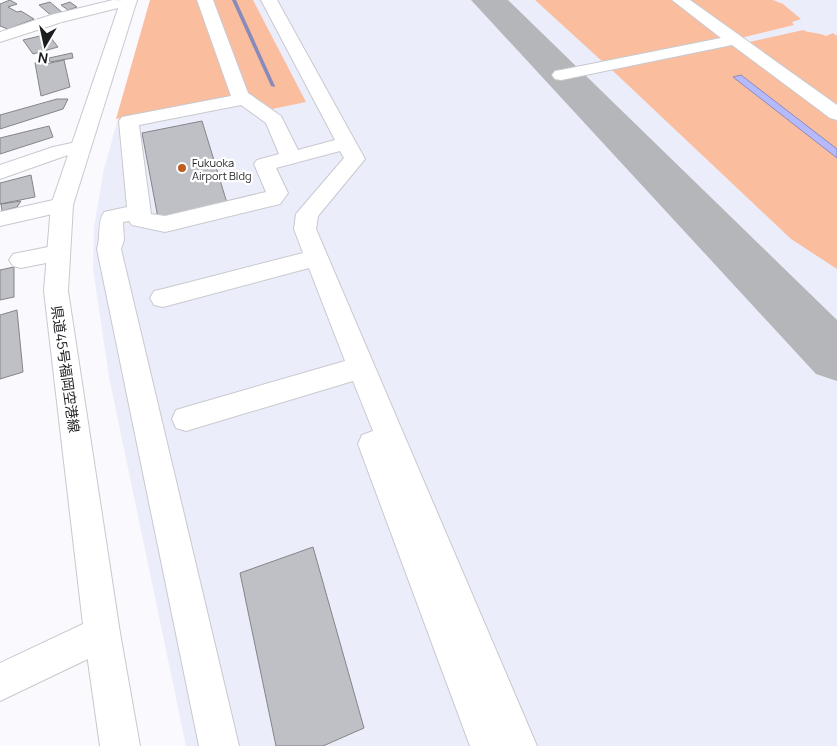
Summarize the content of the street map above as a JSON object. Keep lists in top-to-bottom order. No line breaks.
{"streets":{"main road":["県道45号福岡空港線"]},"places":["Fukuoka Airport Bldg"],"north":"bottom"}
